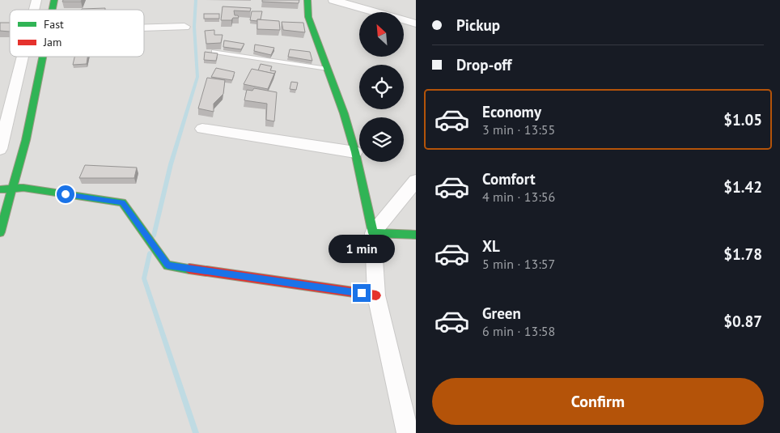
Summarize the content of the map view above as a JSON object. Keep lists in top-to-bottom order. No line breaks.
{"legend":["Fast","Jam"],"north":"top left","page":{"banner":["Pickup","Drop-off"],"list":[{"name":"Economy","note":"3 min · 13:55","value":"$1.05"},{"name":"Comfort","note":"4 min · 13:56","value":"$1.42"},{"name":"XL","note":"5 min · 13:57","value":"$1.78"},{"name":"Green","note":"6 min · 13:58","value":"$0.87"}],"bubble":"1 min","buttons":"Confirm"}}
